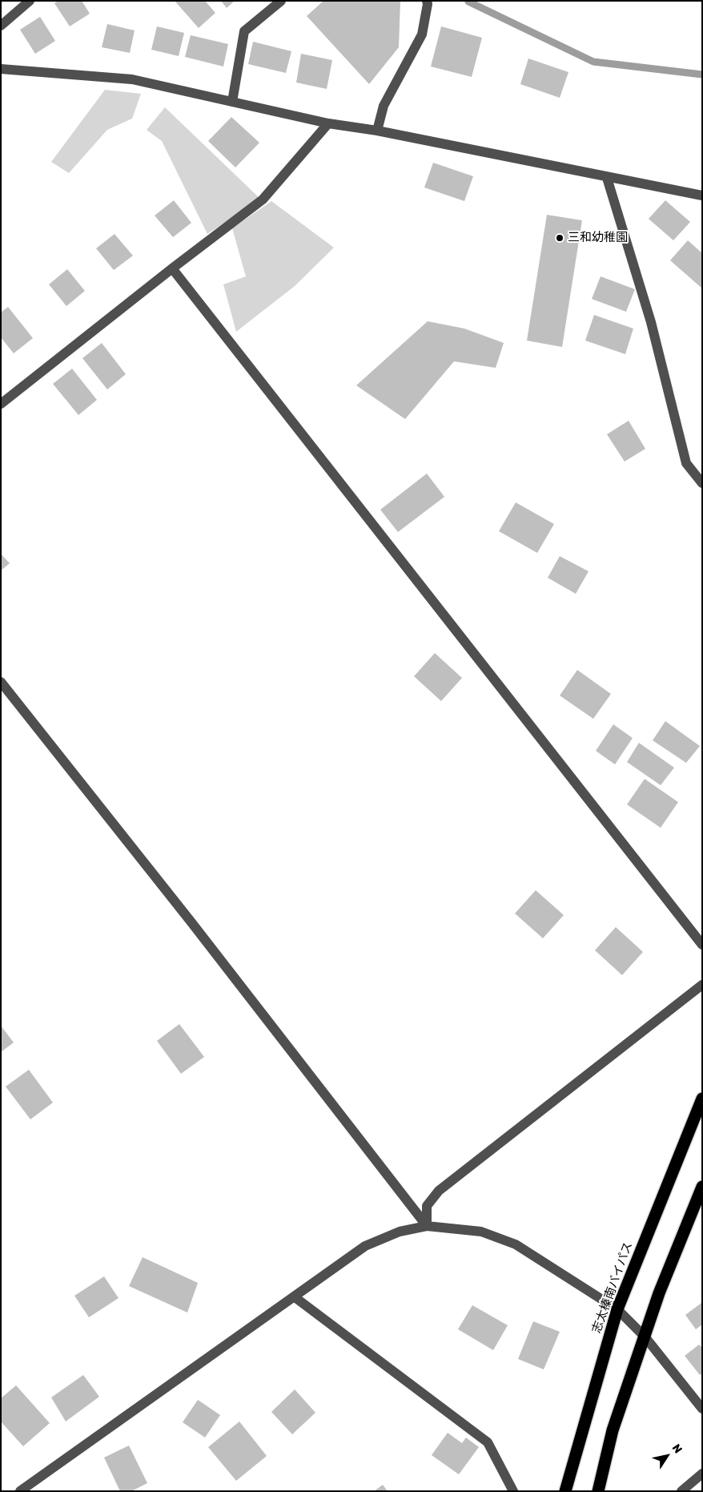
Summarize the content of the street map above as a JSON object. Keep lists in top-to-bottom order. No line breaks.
{"streets":{"highway":["志太榛南バイパス"]},"places":["三和幼稚園"],"north":"top right"}
